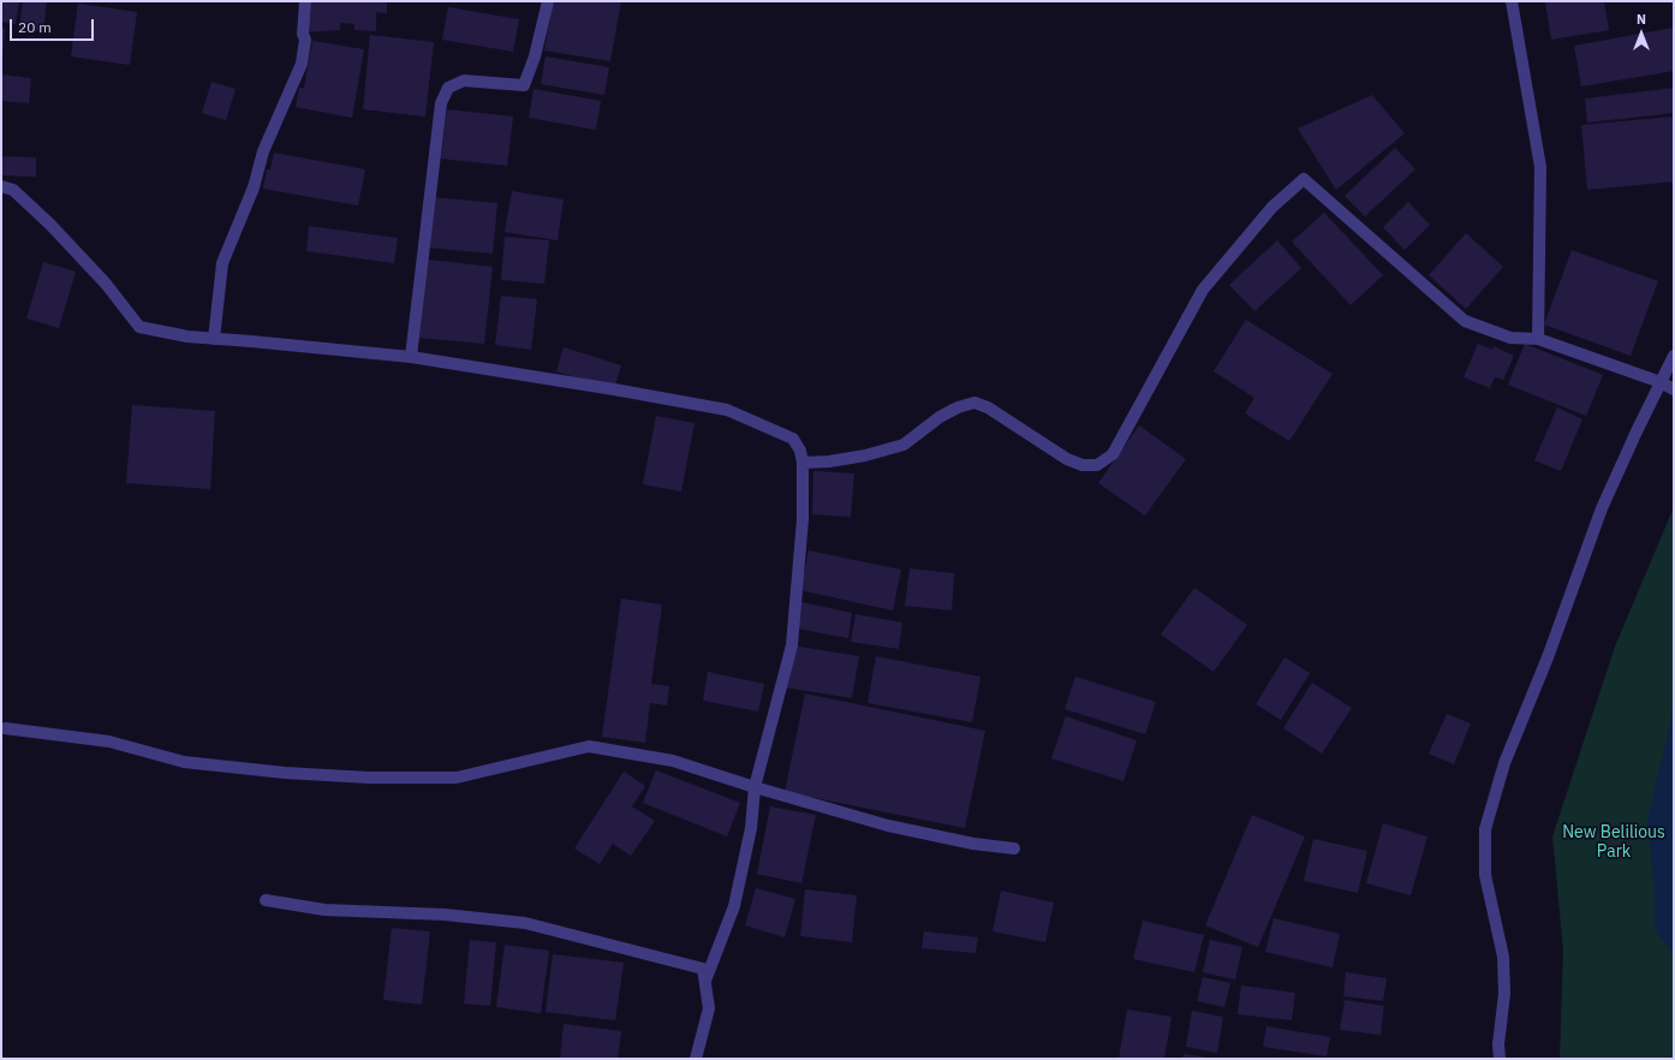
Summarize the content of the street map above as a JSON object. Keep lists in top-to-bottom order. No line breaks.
{"parks":["New Belilious Park"],"scale_bar":"20 m","north":"top"}
